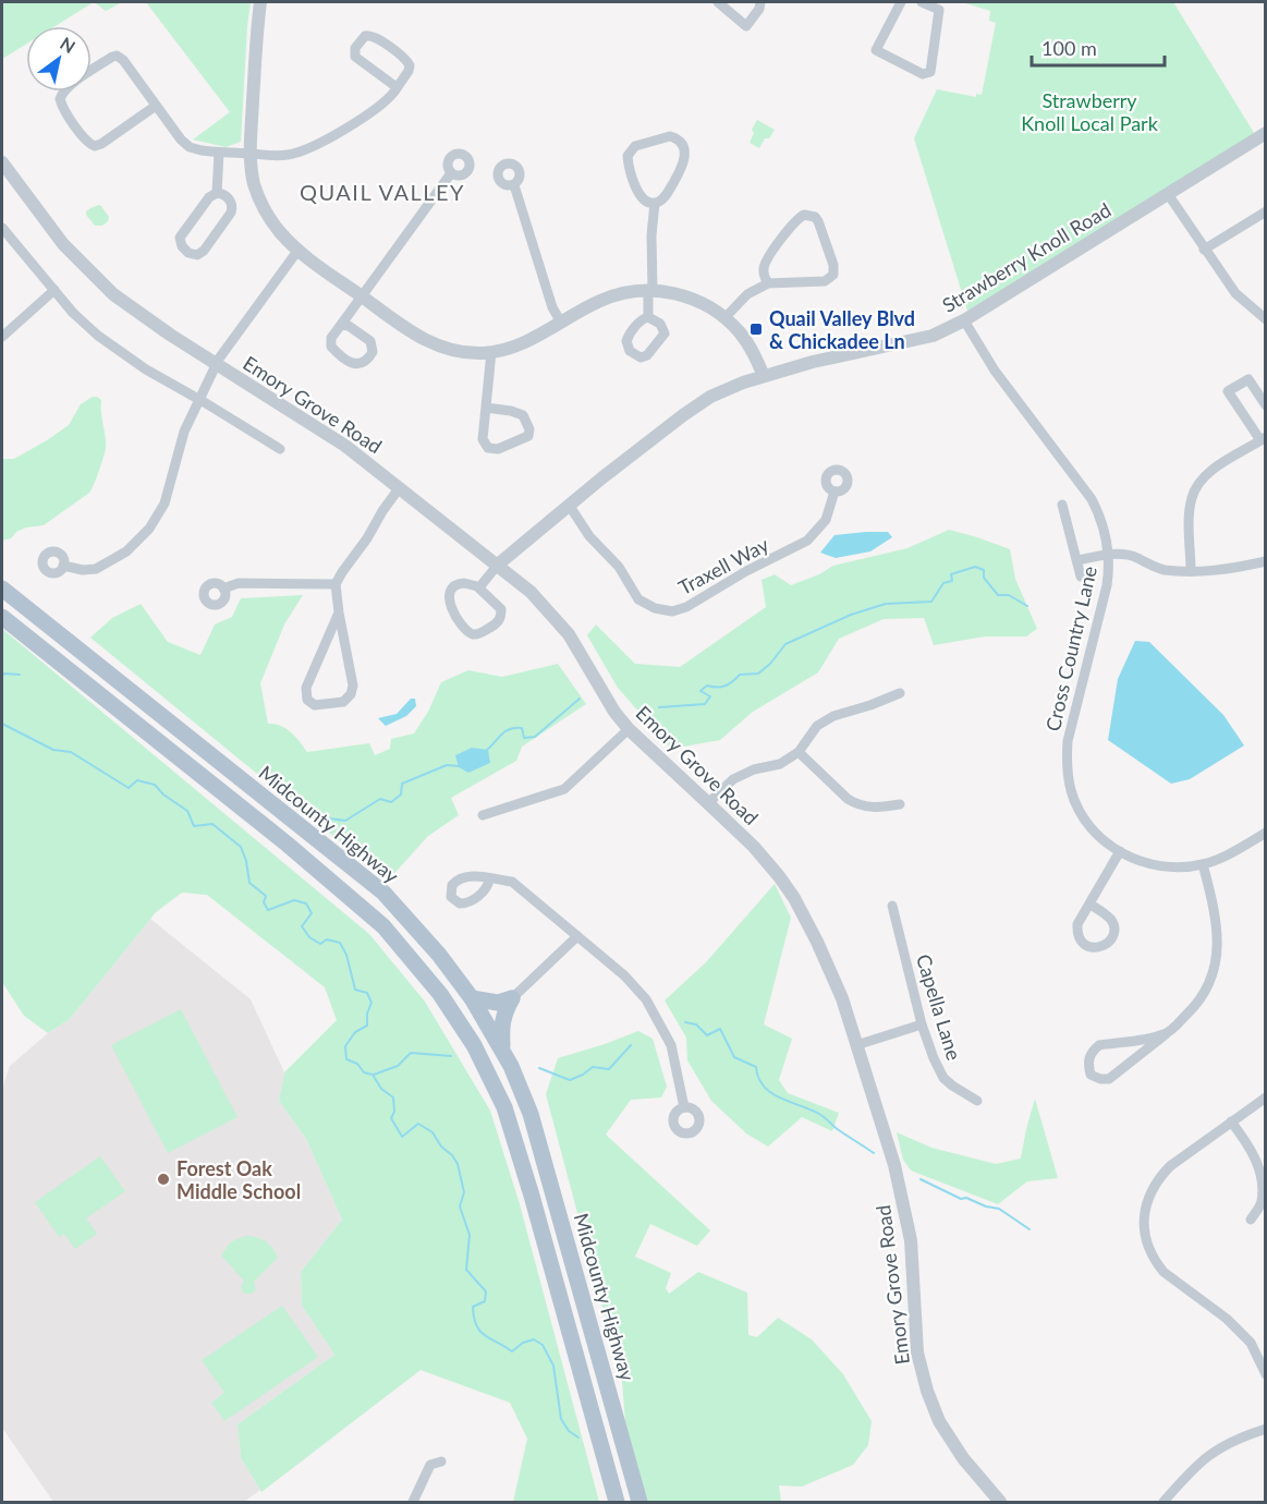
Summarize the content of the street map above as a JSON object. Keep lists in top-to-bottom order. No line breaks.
{"streets":{"main road":["Midcounty Highway"],"street":["Strawberry Knoll Road","Emory Grove Road","Traxell Way","Cross Country Lane","Capella Lane"]},"crossings":[["Strawberry Knoll Road","Emory Grove Road"],["Strawberry Knoll Road","Traxell Way"],["Strawberry Knoll Road","Cross Country Lane"]],"districts":["QUAIL VALLEY"],"parks":["Strawberry Knoll Local Park"],"places":{"transit":["Quail Valley Blvd & Chickadee Ln"],"other":["Forest Oak Middle School"]},"scale_bar":"100 m","north":"top right"}
